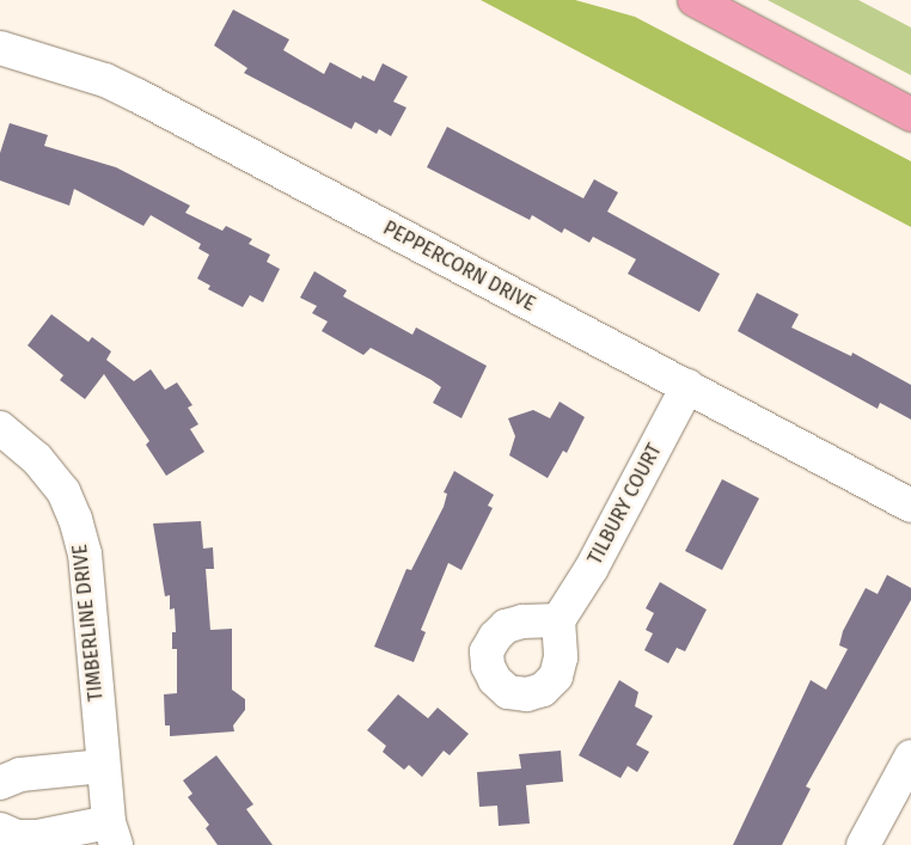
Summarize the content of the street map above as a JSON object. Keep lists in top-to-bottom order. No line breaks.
{"streets":{"street":["PEPPERCORN DRIVE","TILBURY COURT","TIMBERLINE DRIVE"]},"crossings":[["PEPPERCORN DRIVE","TILBURY COURT"]]}
